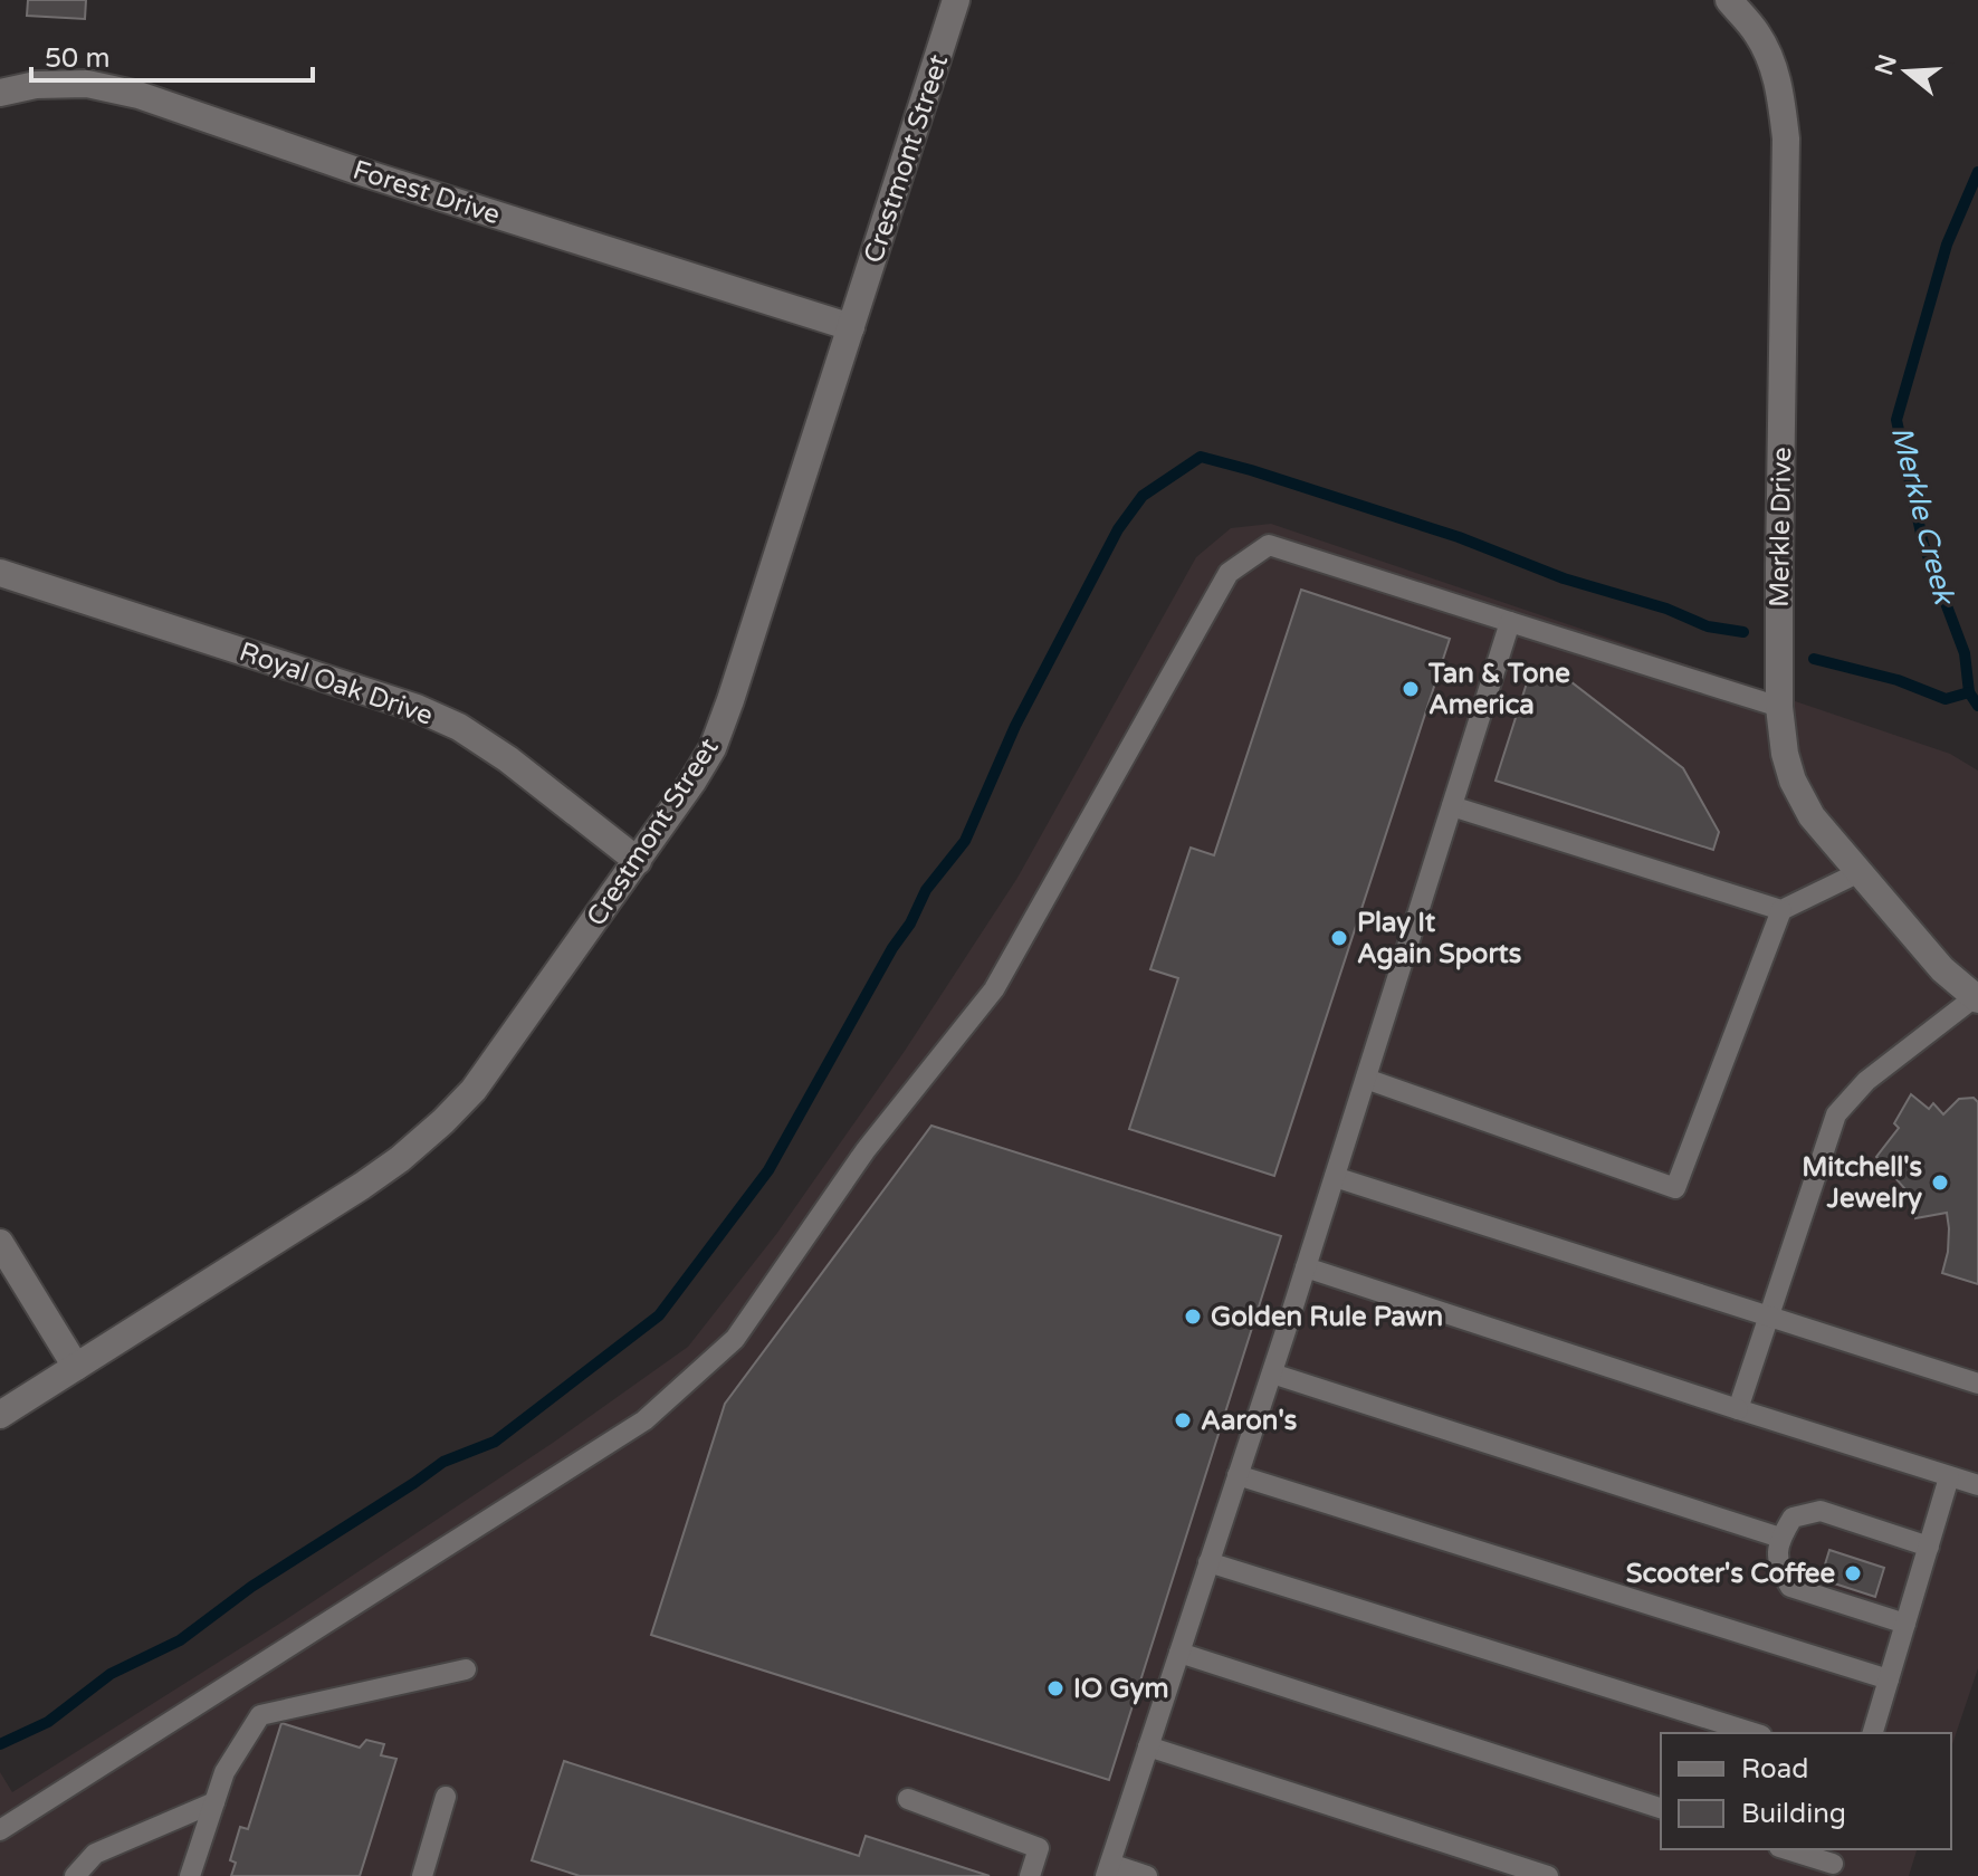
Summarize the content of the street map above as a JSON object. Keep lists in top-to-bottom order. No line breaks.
{"streets":{"street":["Crestmont Street","Forest Drive","Merkle Drive","Royal Oak Drive"]},"crossings":[["Crestmont Street","Forest Drive"],["Crestmont Street","Royal Oak Drive"]],"water":["Merkle Creek"],"places":["Tan & Tone America","Play It Again Sports","Mitchell's Jewelry","Golden Rule Pawn","Aaron's","Scooter's Coffee","IO Gym"],"legend":["Road","Building"],"scale_bar":"50 m","north":"left"}
